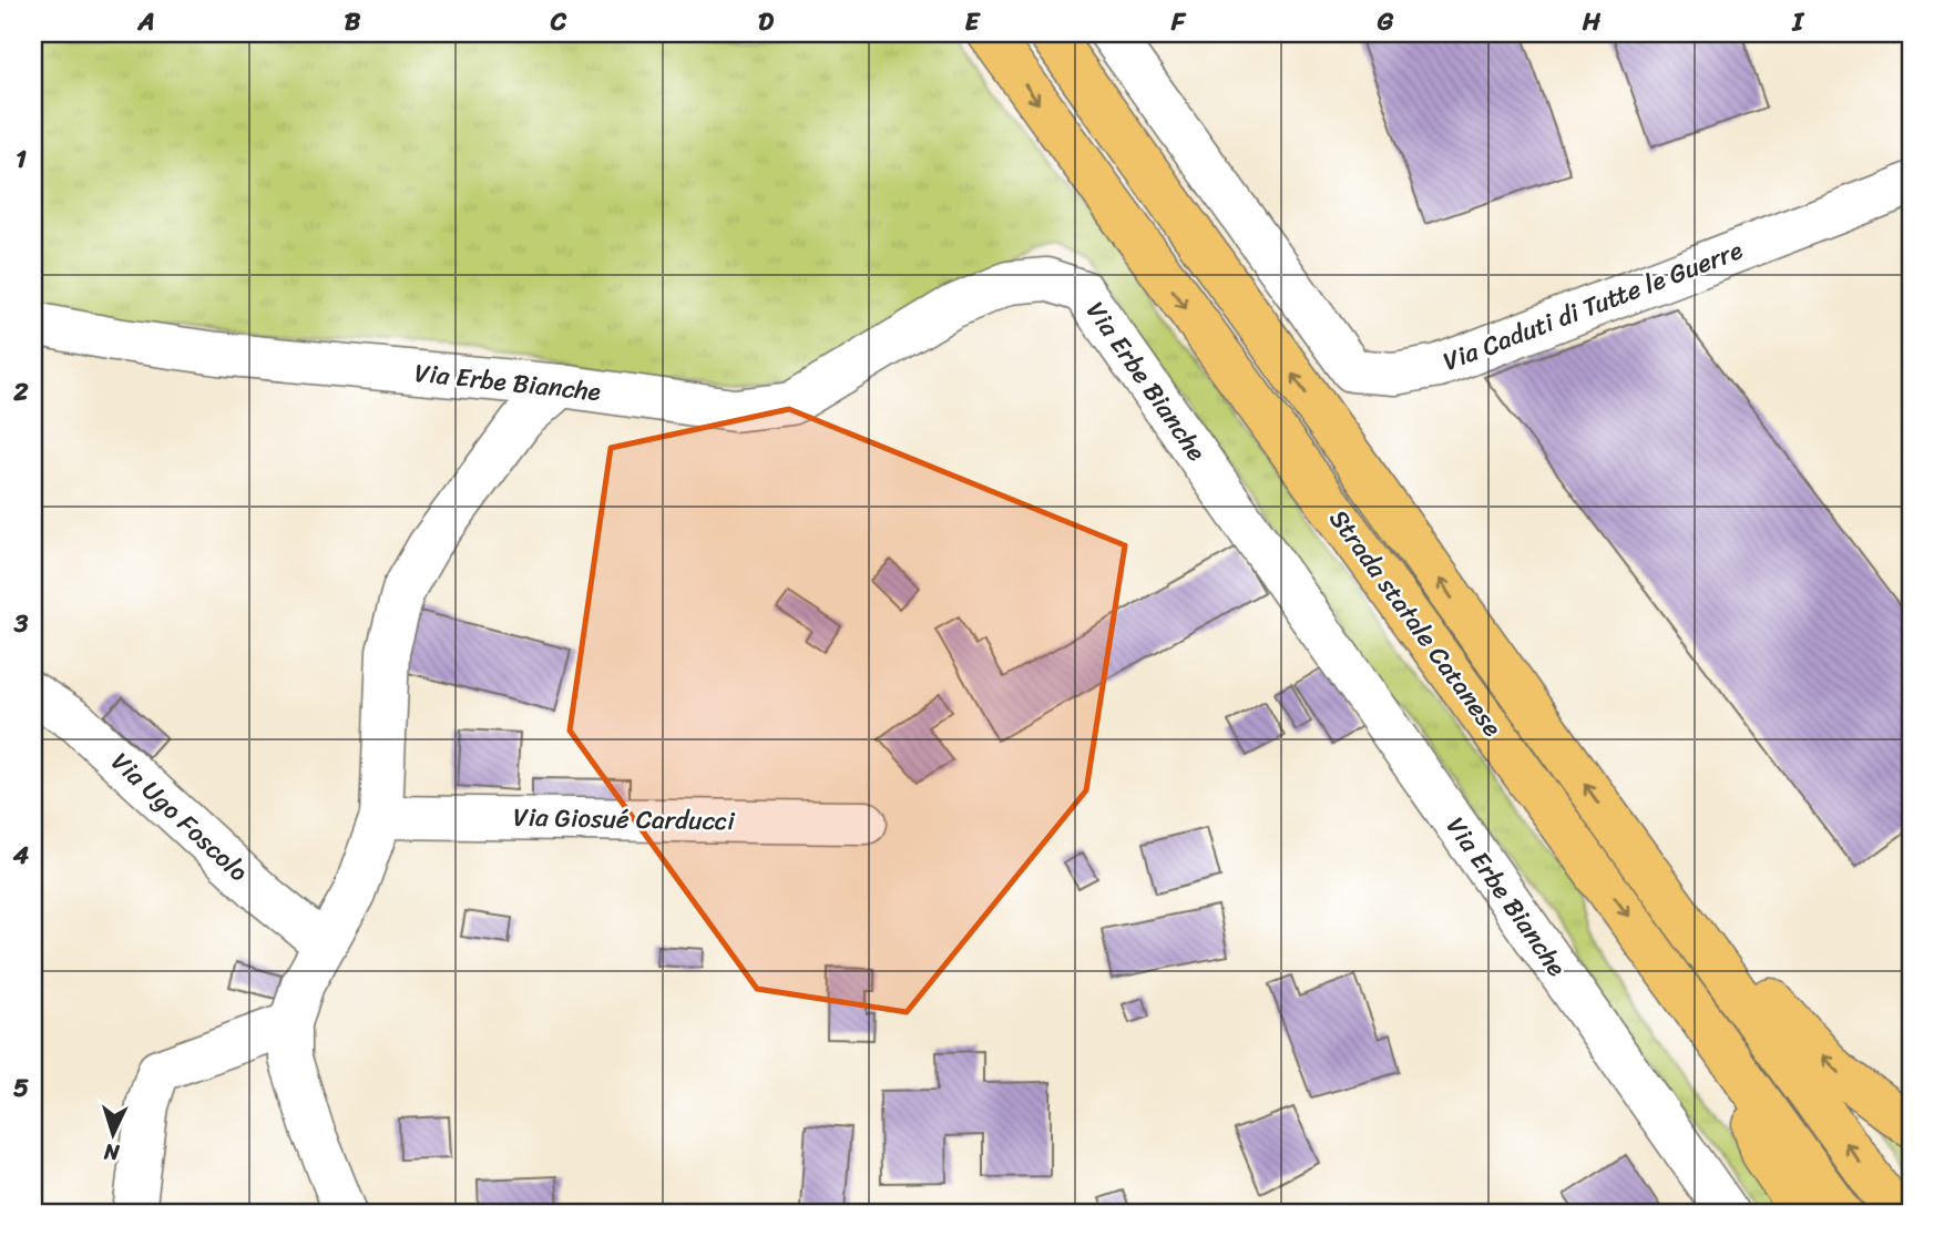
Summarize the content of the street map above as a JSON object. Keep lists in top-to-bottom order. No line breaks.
{"streets":{"main road":["Strada statale Catanese"],"street":["Via Caduti di Tutte le Guerre","Via Erbe Bianche","Via Ugo Foscolo","Via Giosué Carducci"]},"north":"bottom","grid":{"columns":["A","B","C","D","E","F","G","H","I"],"rows":["1","2","3","4","5"]}}
